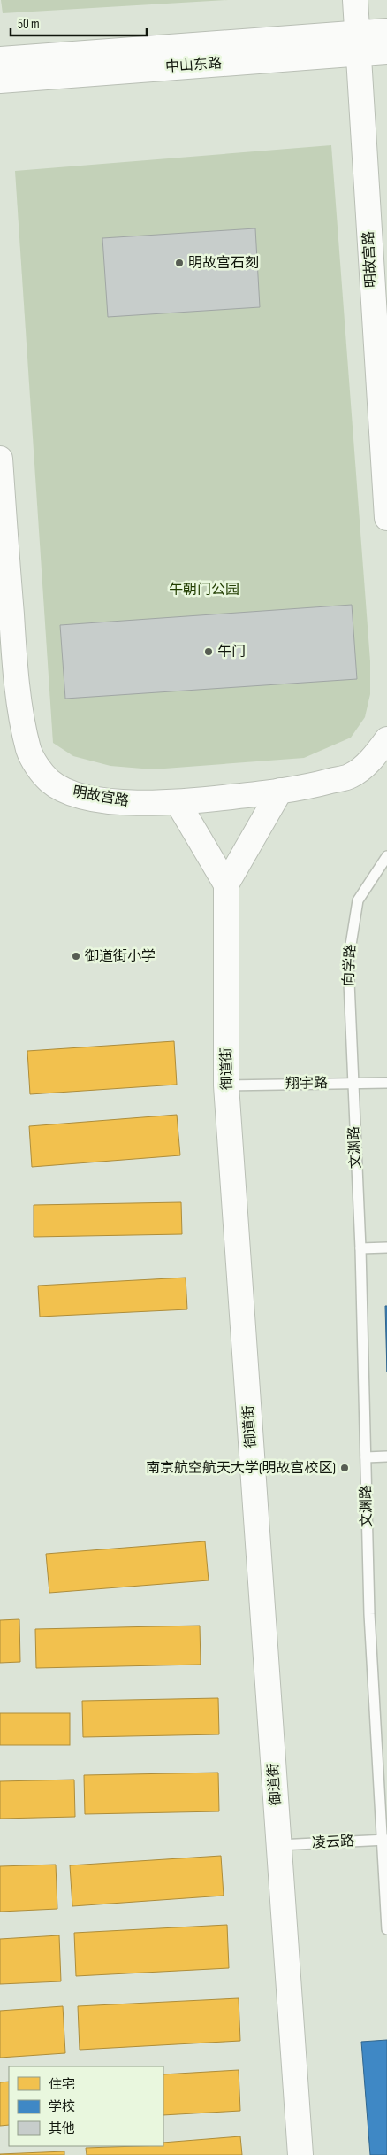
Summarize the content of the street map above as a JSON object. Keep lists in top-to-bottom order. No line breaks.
{"streets":{"main road":["中山东路","明故宫路","御道街"],"lane":["向学路","翔宇路","文渊路","凌云路"]},"crossings":[["中山东路","明故宫路"],["向学路","翔宇路"],["向学路","文渊路"],["御道街","翔宇路"],["御道街","凌云路"],["翔宇路","文渊路"],["文渊路","凌云路"]],"parks":["午朝门公园"],"places":["明故宫石刻","午门","御道街小学","南京航空航天大学(明故宫校区)"],"legend":["住宅","学校","其他"],"scale_bar":"50 m"}
